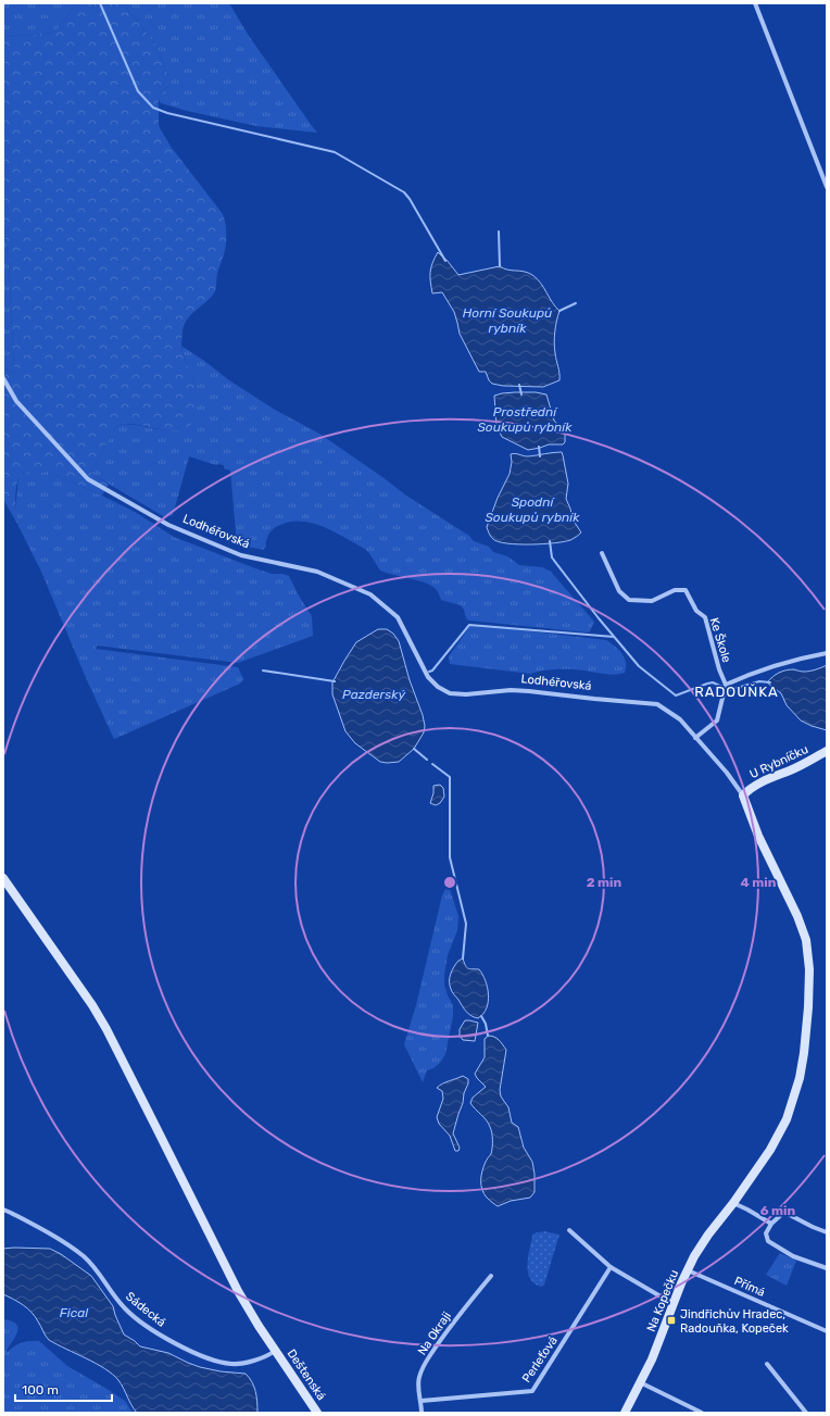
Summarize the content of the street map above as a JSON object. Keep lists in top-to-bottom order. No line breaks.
{"streets":{"street":["Lodhéřovská","Ke Škole","U Rybníčku","Přímá","Na Kopečku","Sádecká","Na Okraji","Perleťová","Deštenská"]},"crossings":[["Lodhéřovská","U Rybníčku"],["Lodhéřovská","Na Kopečku"],["Přímá","Na Kopečku"],["Sádecká","Deštenská"],["Na Okraji","Perleťová"]],"districts":["RADOUŇKA"],"water":["Horní Soukupů rybník","Prostřední Soukupů rybník","Spodní Soukupů rybník","Pazderský","Fical"],"places":{"transit":["Jindřichův Hradec, Radouňka, Kopeček"]},"scale_bar":"100 m","rings":["2 min","4 min","6 min"]}
